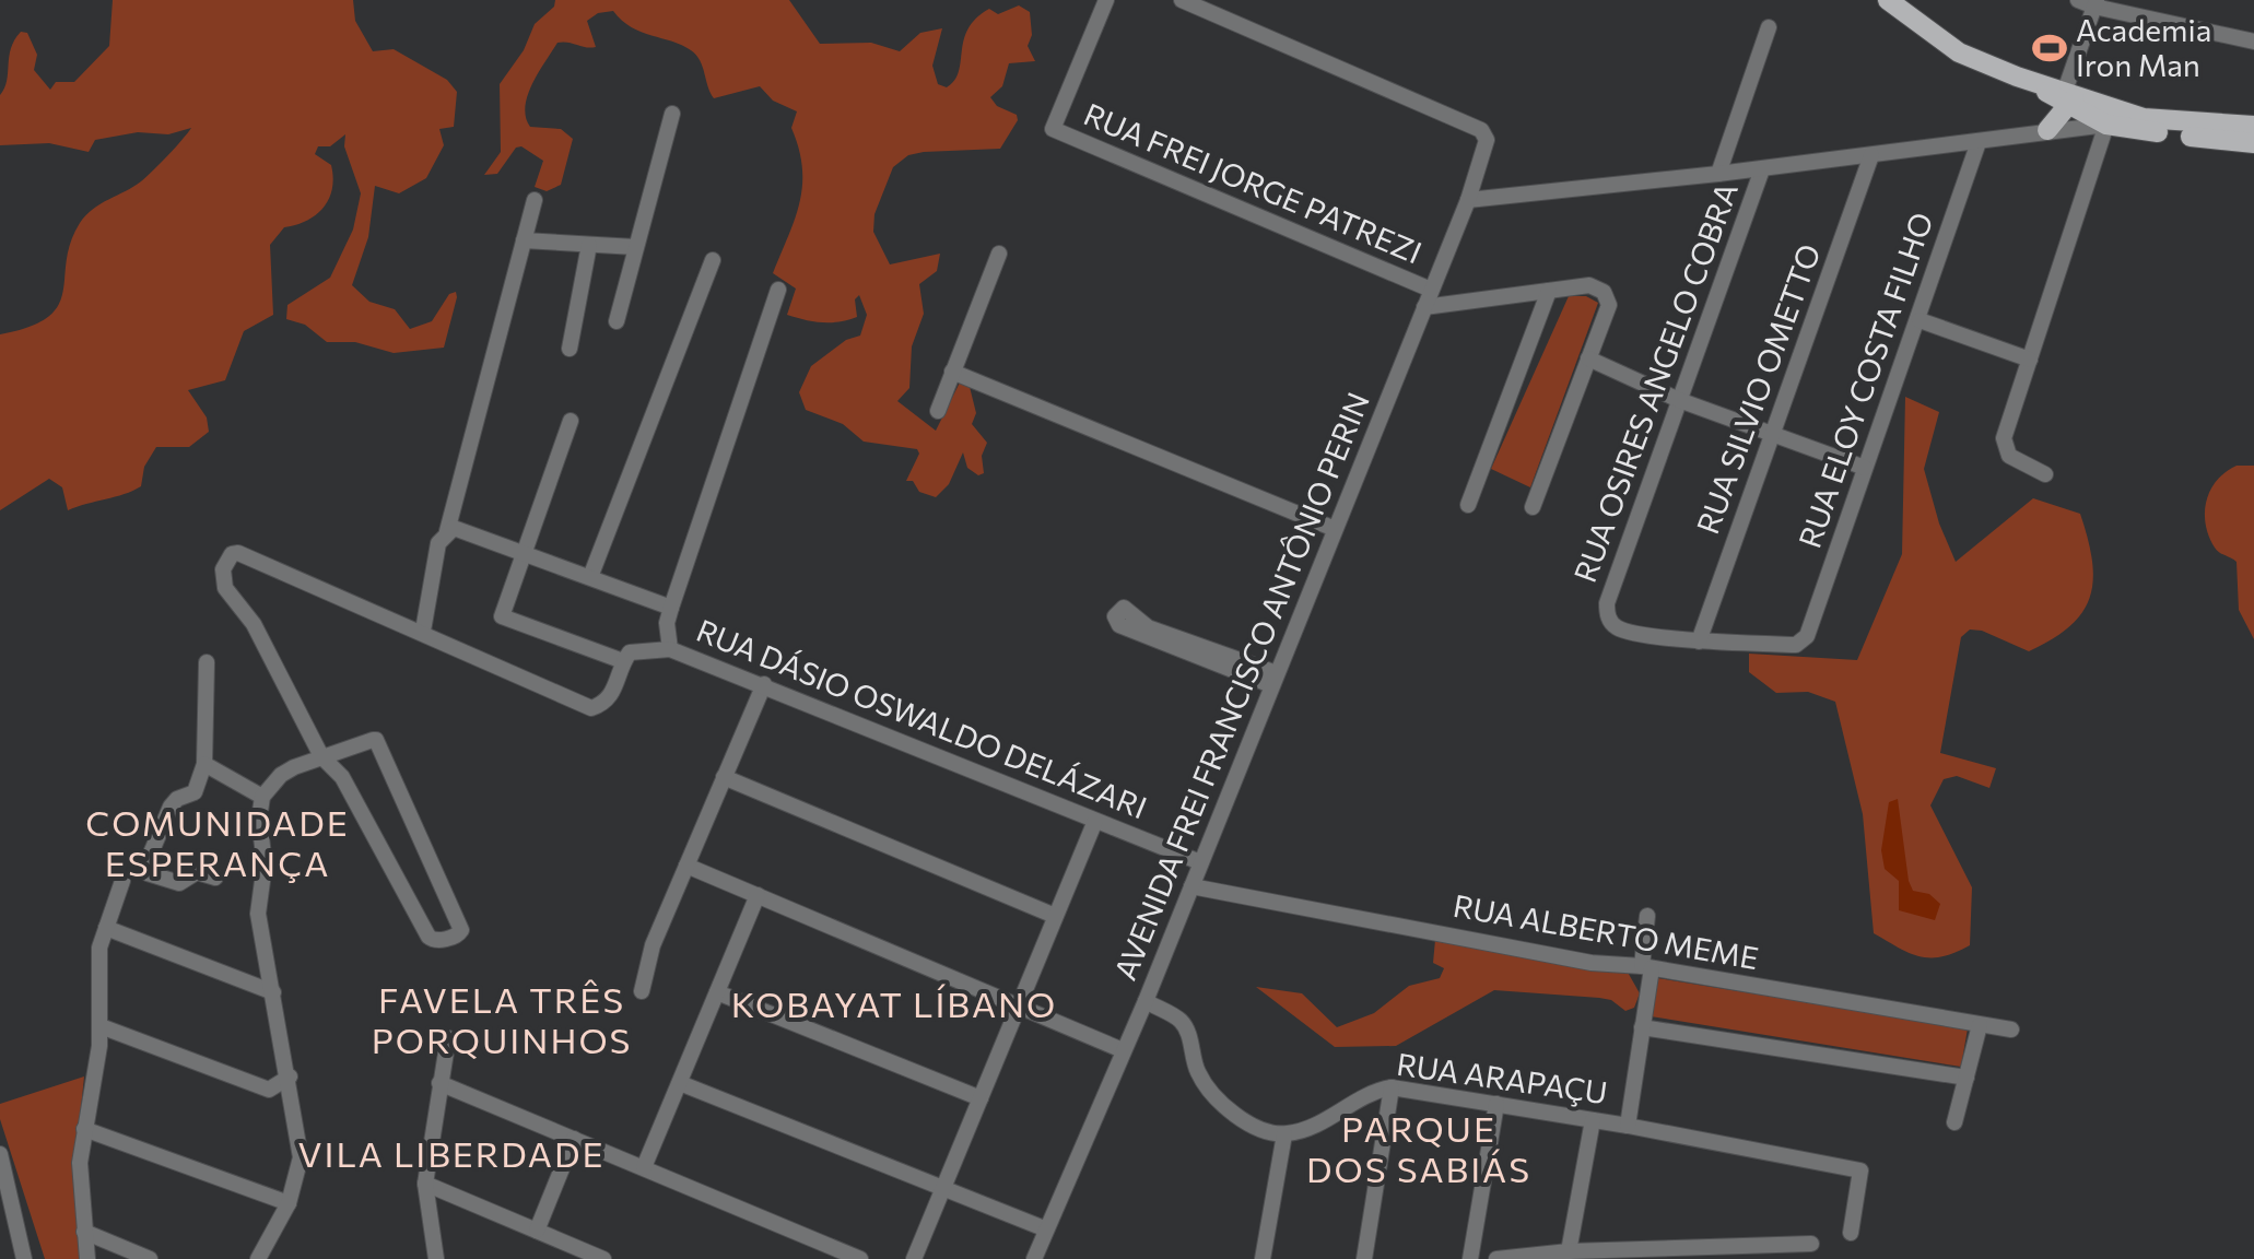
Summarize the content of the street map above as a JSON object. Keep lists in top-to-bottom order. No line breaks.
{"streets":{"street":["RUA FREI JORGE PATREZI","RUA ELOY COSTA FILHO","RUA OSIRES ANGELO COBRA","RUA SILVIO OMETTO","AVENIDA FREI FRANCISCO ANTÔNIO PERIN","RUA DÁSIO OSWALDO DELÁZARI","RUA ALBERTO MEME","RUA ARAPAÇU"]},"crossings":[["RUA FREI JORGE PATREZI","AVENIDA FREI FRANCISCO ANTÔNIO PERIN"],["RUA ELOY COSTA FILHO","RUA OSIRES ANGELO COBRA"],["RUA OSIRES ANGELO COBRA","RUA SILVIO OMETTO"],["AVENIDA FREI FRANCISCO ANTÔNIO PERIN","RUA DÁSIO OSWALDO DELÁZARI"],["AVENIDA FREI FRANCISCO ANTÔNIO PERIN","RUA ALBERTO MEME"]],"districts":["COMUNIDADE ESPERANÇA","FAVELA TRÊS PORQUINHOS","KOBAYAT LÍBANO","PARQUE DOS SABIÁS","VILA LIBERDADE"],"places":{"sports":["Academia Iron Man"]}}
